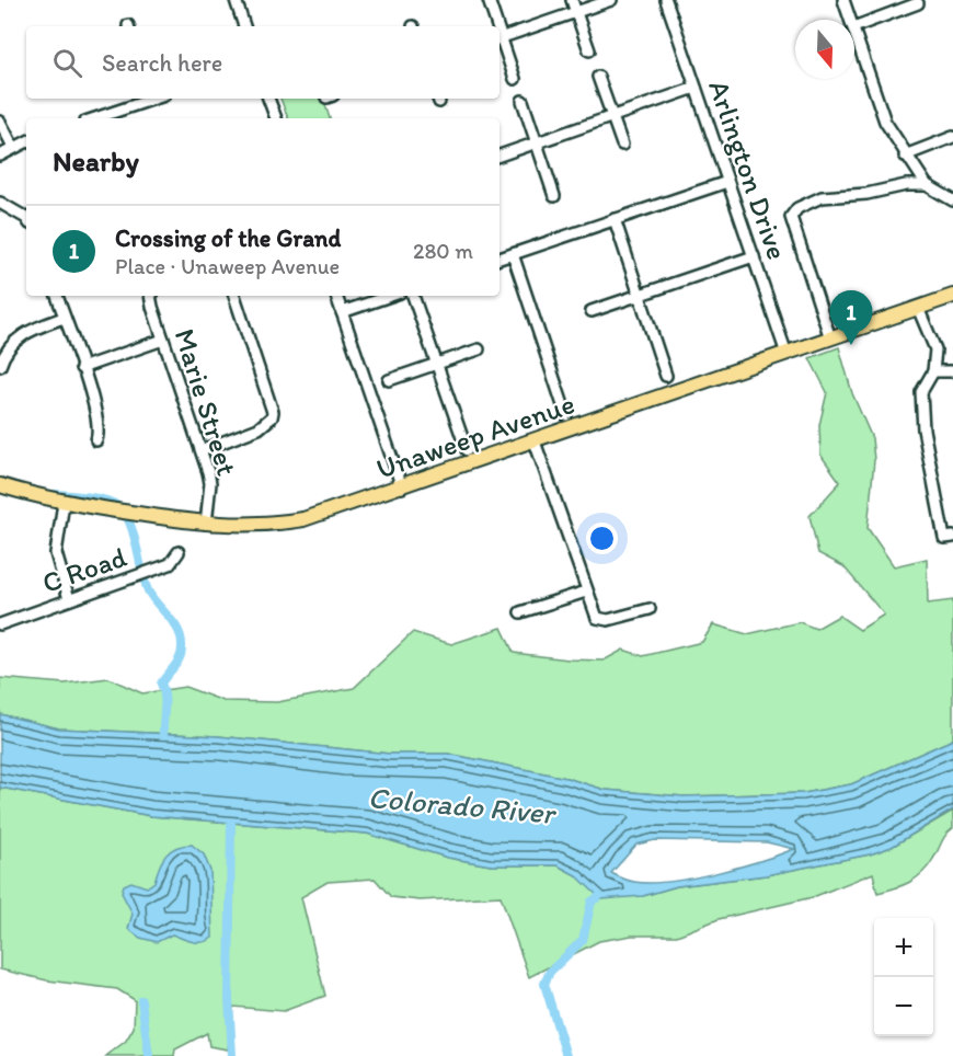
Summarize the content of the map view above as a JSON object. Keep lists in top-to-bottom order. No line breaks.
{"streets":{"main road":["Unaweep Avenue"],"street":["Arlington Drive","Marie Street","C Road"]},"crossings":[["Arlington Drive","Unaweep Avenue"],["Marie Street","Unaweep Avenue"]],"water":["Colorado River"],"north":"bottom","page":{"search":"Search here","heading":"Nearby","list":[{"mark":"1","name":"Crossing of the Grand","note":"Place · Unaweep Avenue","value":"280 m"}],"pins":"1","map_buttons":["+","−"]}}
